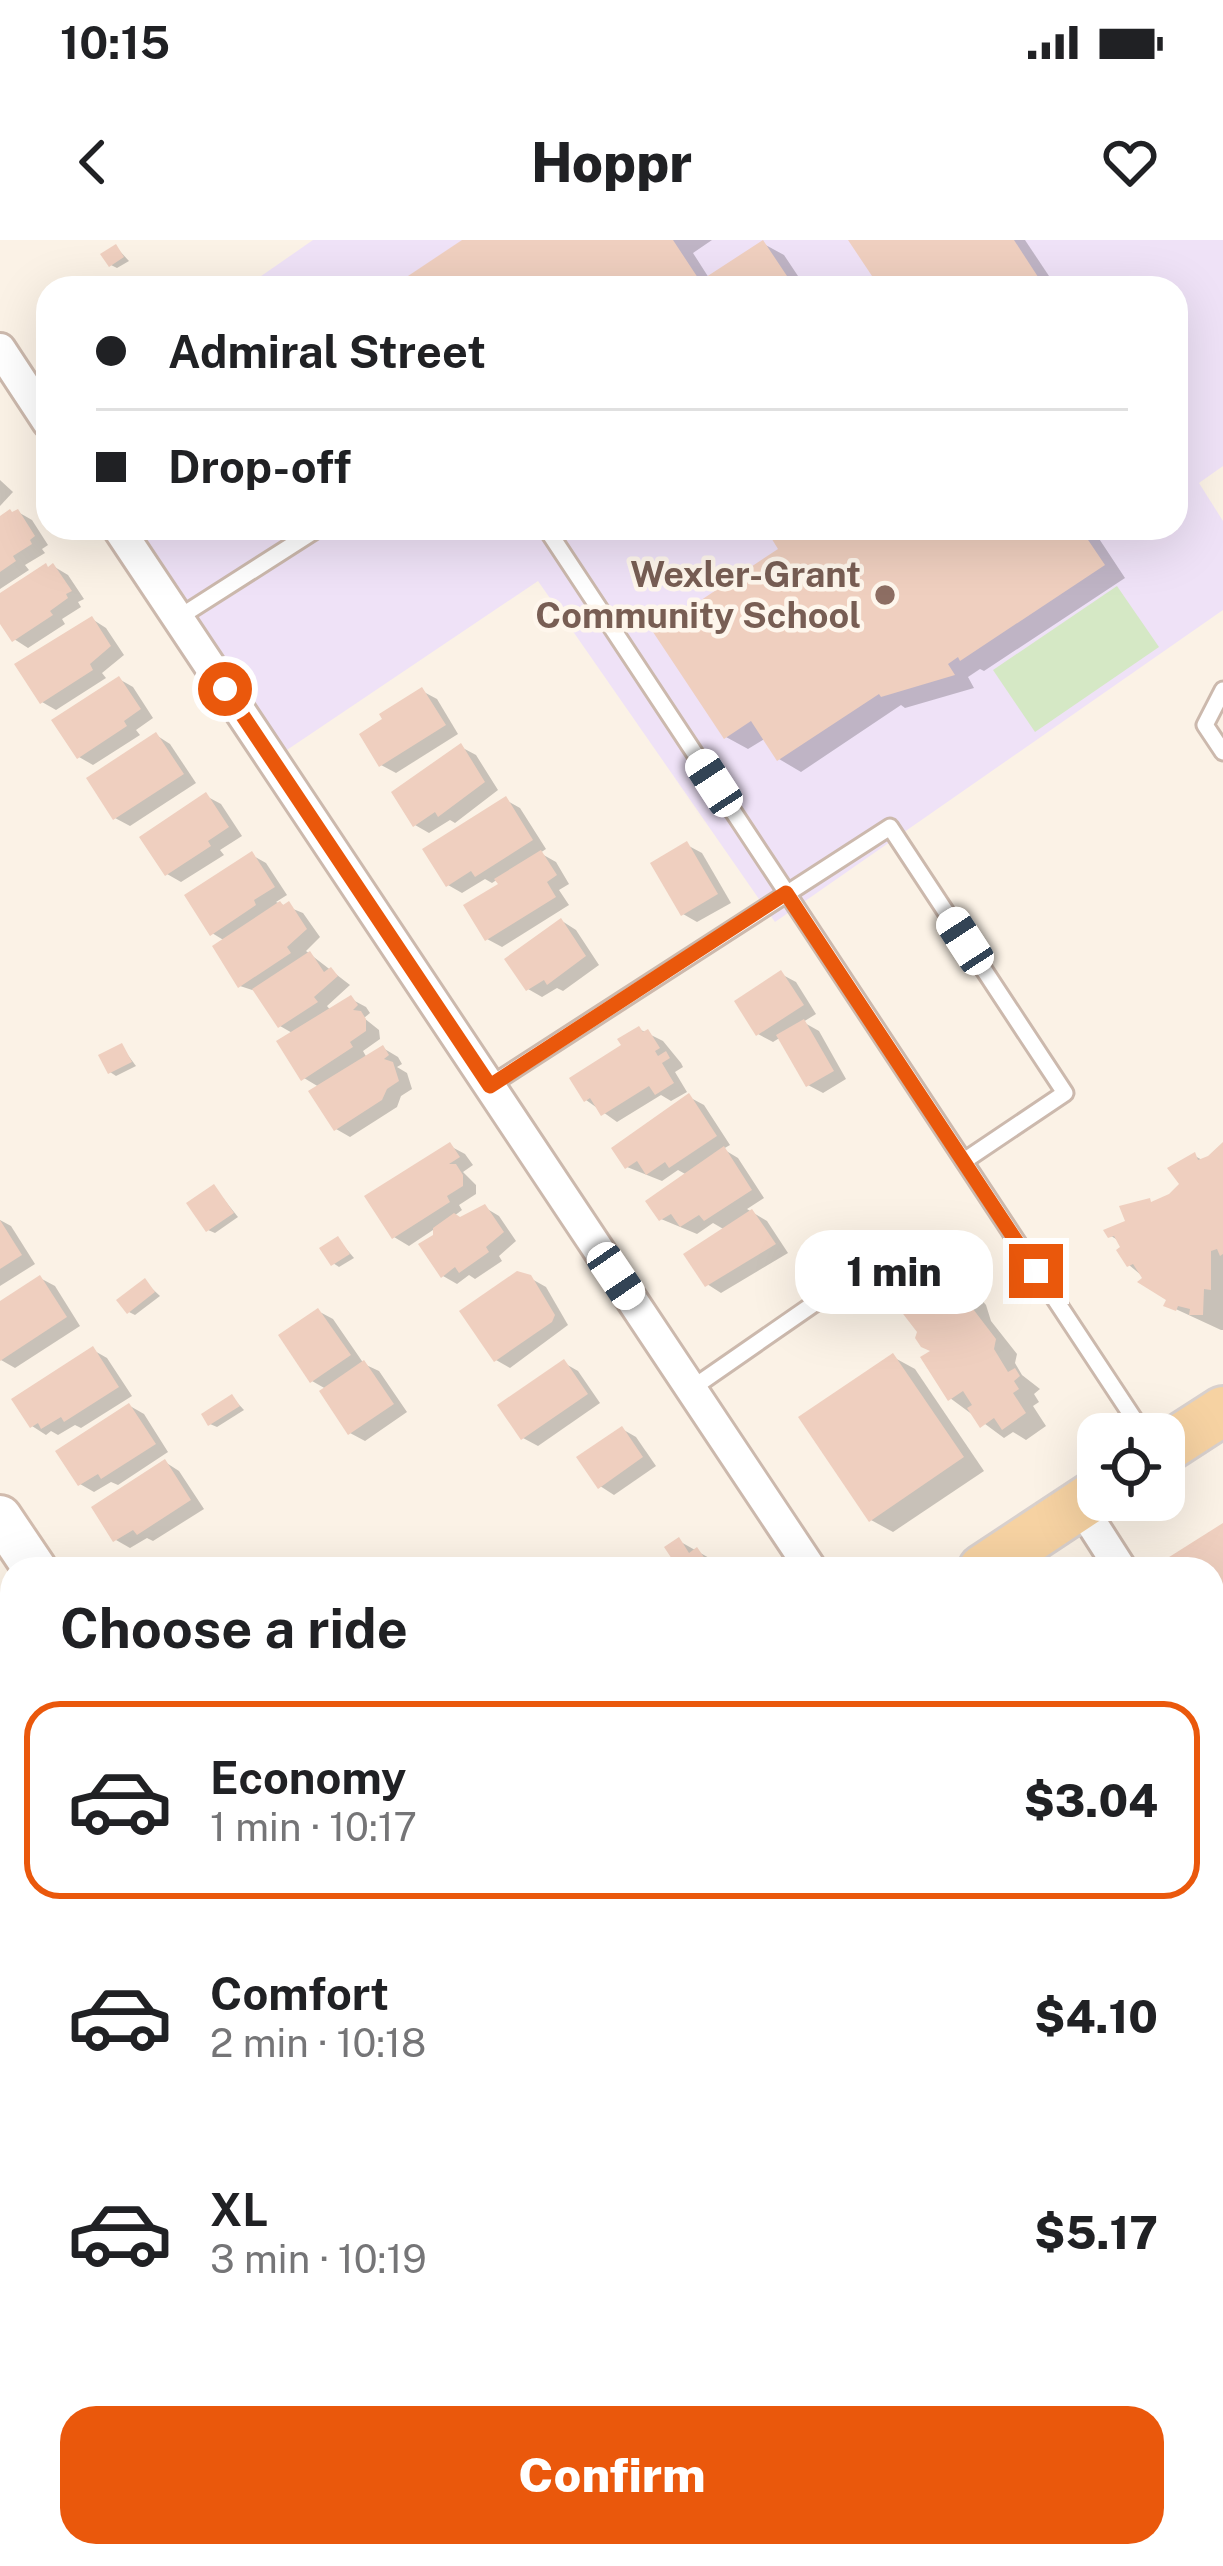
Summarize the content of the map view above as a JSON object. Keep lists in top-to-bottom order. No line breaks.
{"places":["Wexler-Grant Community School"],"page":{"status":"10:15","header":"Hoppr","banner":["Admiral Street","Drop-off"],"bubble":"1 min","heading":"Choose a ride","list":[{"name":"Economy","note":"1 min · 10:17","value":"$3.04"},{"name":"Comfort","note":"2 min · 10:18","value":"$4.10"},{"name":"XL","note":"3 min · 10:19","value":"$5.17"}],"buttons":"Confirm"}}
